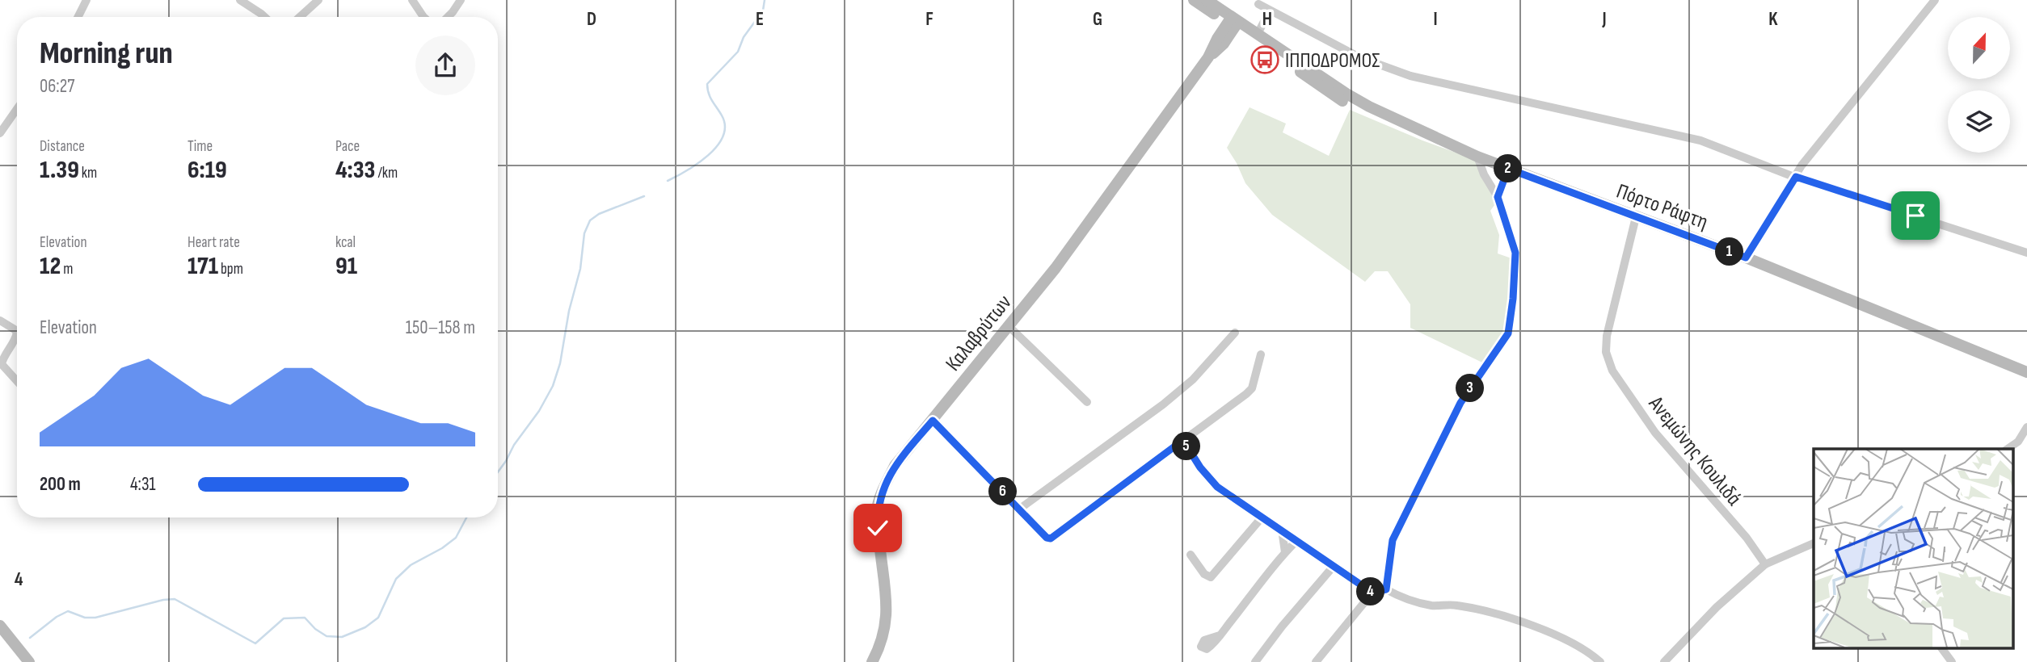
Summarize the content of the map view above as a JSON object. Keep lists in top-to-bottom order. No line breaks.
{"streets":{"main road":["Πόρτο Ράφτη","Καλαβρύτων"],"street":["Ανεμώνης Κουλιδά"]},"crossings":[["Πόρτο Ράφτη","Καλαβρύτων"],["Πόρτο Ράφτη","Ανεμώνης Κουλιδά"]],"places":{"bus stop":["ΙΠΠΟΔΡΟΜΟΣ"]},"north":"top","page":{"heading":["Morning run","06:27"],"stats":[["Distance","1.39 km"],["Time","6:19"],["Pace","4:33 /km"],["Elevation","12 m"],["Heart rate","171 bpm"],["kcal","91"]],"pins":["2","1","3","5","6","4"],"chart":["Elevation","150–158 m"],"list":[{"name":"200 m","note":"4:31"}]},"grid":{"columns":["D","E","F","G","H","I","J","K"],"rows":["4"]}}
